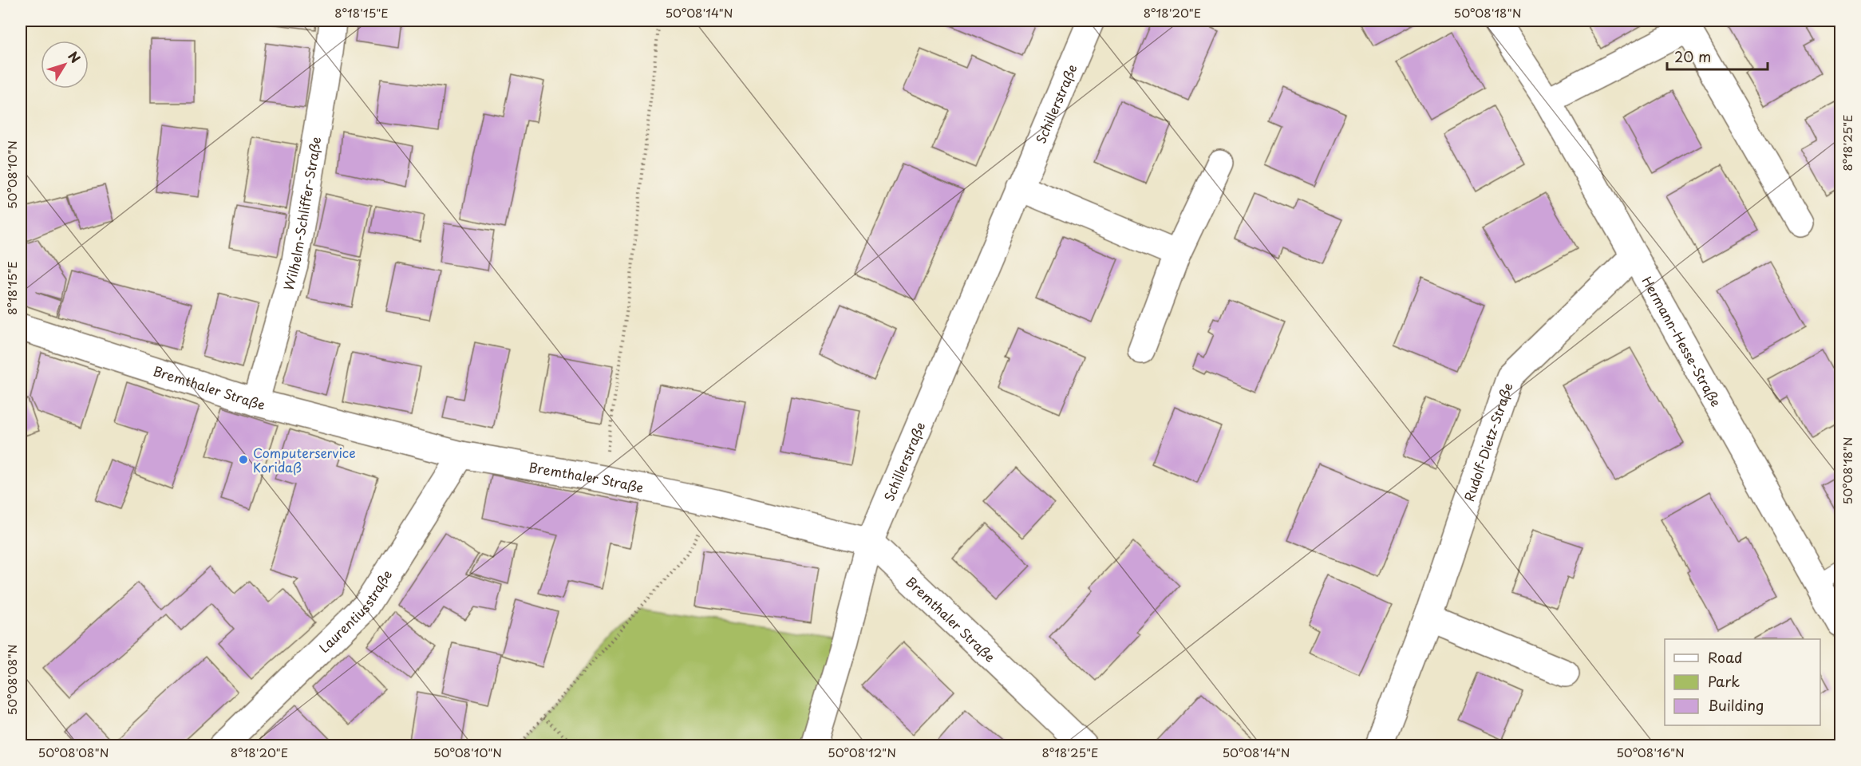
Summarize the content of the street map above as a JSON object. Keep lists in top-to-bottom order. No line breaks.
{"streets":{"street":["Schillerstraße","Wilhelm-Schliffer-Straße","Hermann-Hesse-Straße","Bremthaler Straße","Rudolf-Dietz-Straße","Laurentiusstraße"]},"crossings":[["Schillerstraße","Bremthaler Straße"],["Wilhelm-Schliffer-Straße","Bremthaler Straße"],["Hermann-Hesse-Straße","Rudolf-Dietz-Straße"],["Bremthaler Straße","Laurentiusstraße"]],"places":["Computerservice Koridaß"],"legend":["Road","Park","Building"],"scale_bar":"20 m","north":"top right","coordinates":["8°18'15\"E","50°08'14\"N","8°18'20\"E","50°08'18\"N","8°18'25\"E","50°08'10\"N","50°08'08\"N","50°08'12\"N","50°08'16\"N"]}
